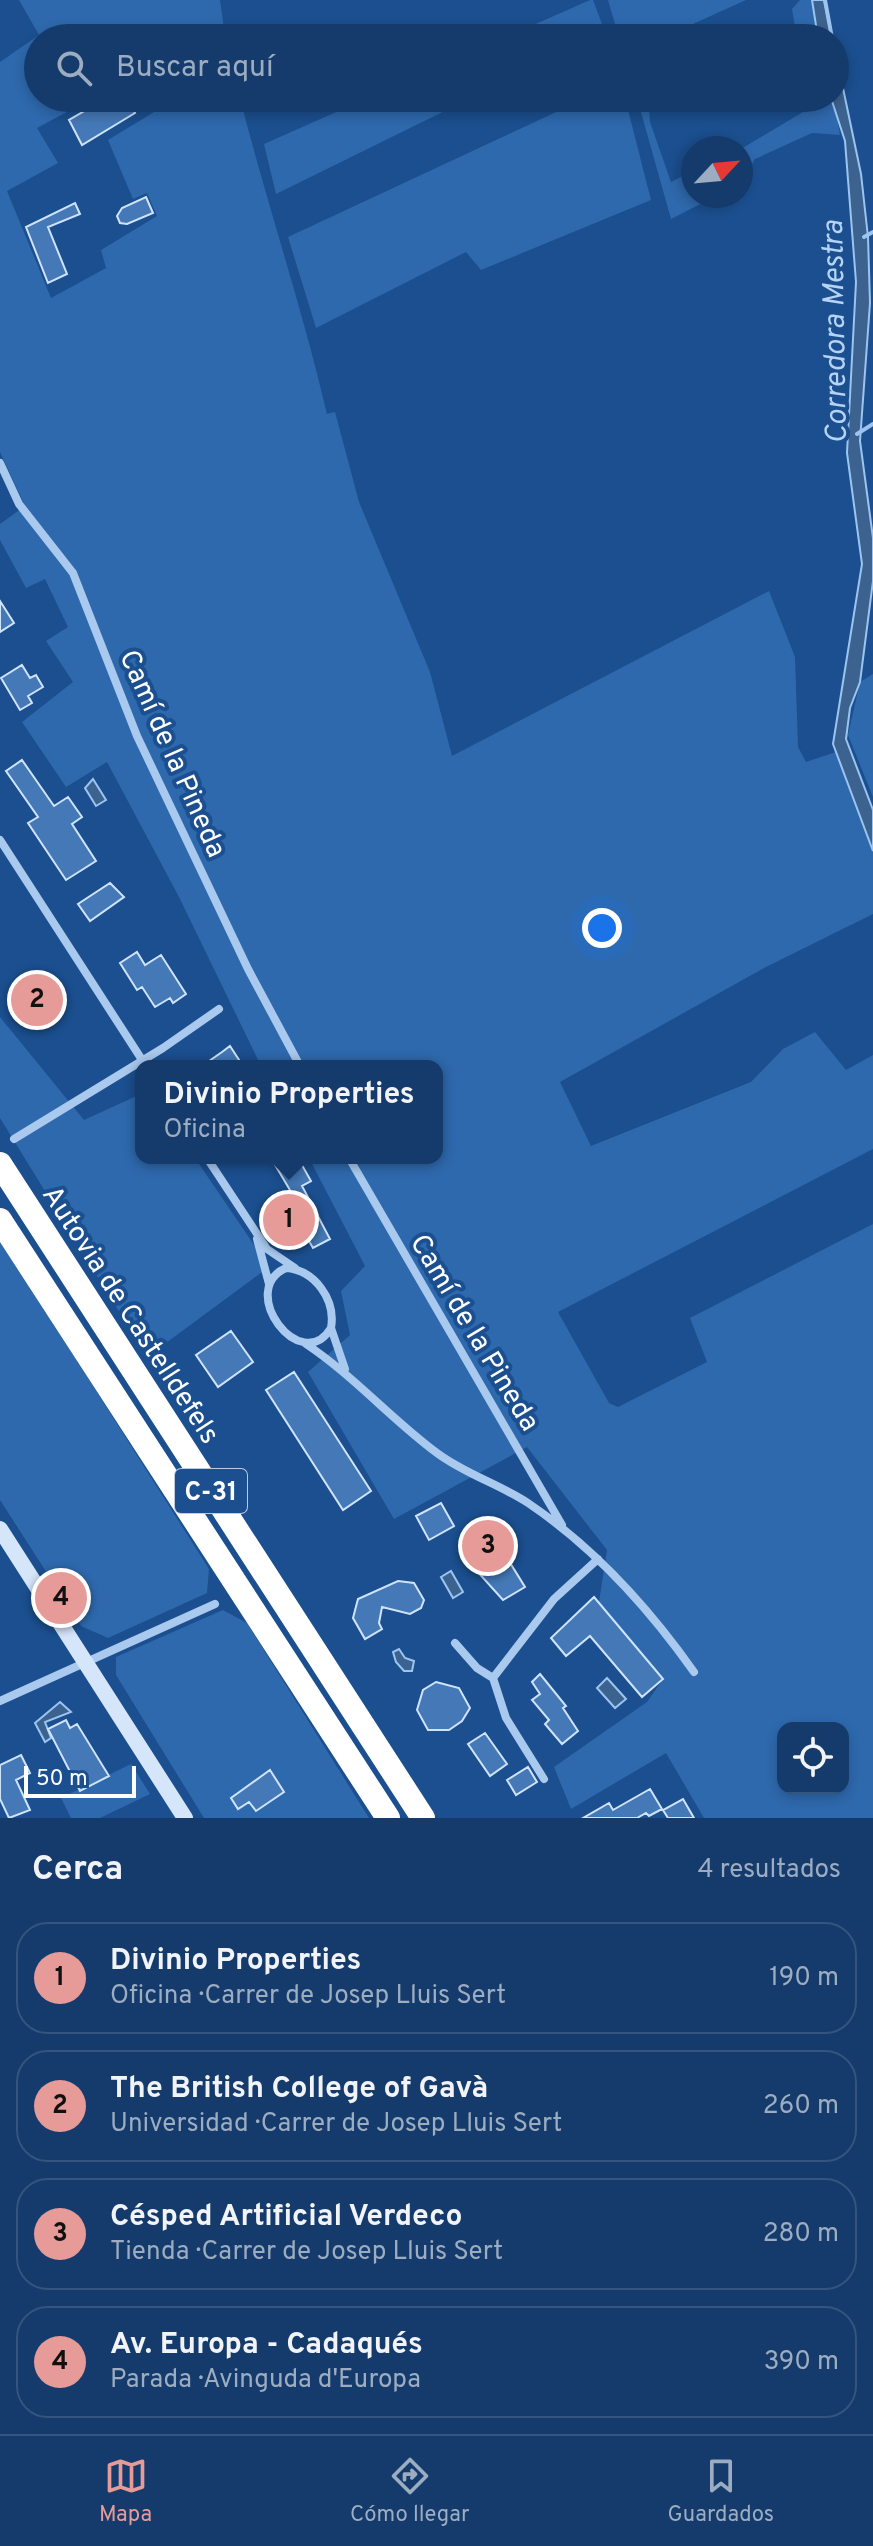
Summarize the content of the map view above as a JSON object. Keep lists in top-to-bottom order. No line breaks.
{"streets":{"highway":["Autovia de Castelldefels","C-31"],"street":["Camí de la Pineda"]},"water":["Corredora Mestra"],"scale_bar":"50 m","north":"top right","page":{"search":"Buscar aquí","pins":["2","1","3","4"],"popup":["Divinio Properties","Oficina"],"scale":"50 m","heading":["Cerca","4 resultados"],"list":[{"mark":"1","name":"Divinio Properties","note":"Oficina · Carrer de Josep Lluis Sert","value":"190 m"},{"mark":"2","name":"The British College of Gavà","note":"Universidad · Carrer de Josep Lluis Sert","value":"260 m"},{"mark":"3","name":"Césped Artificial Verdeco","note":"Tienda · Carrer de Josep Lluis Sert","value":"280 m"},{"mark":"4","name":"Av. Europa - Cadaqués","note":"Parada · Avinguda d'Europa","value":"390 m"}],"nav":["Mapa","Cómo llegar","Guardados"]}}
